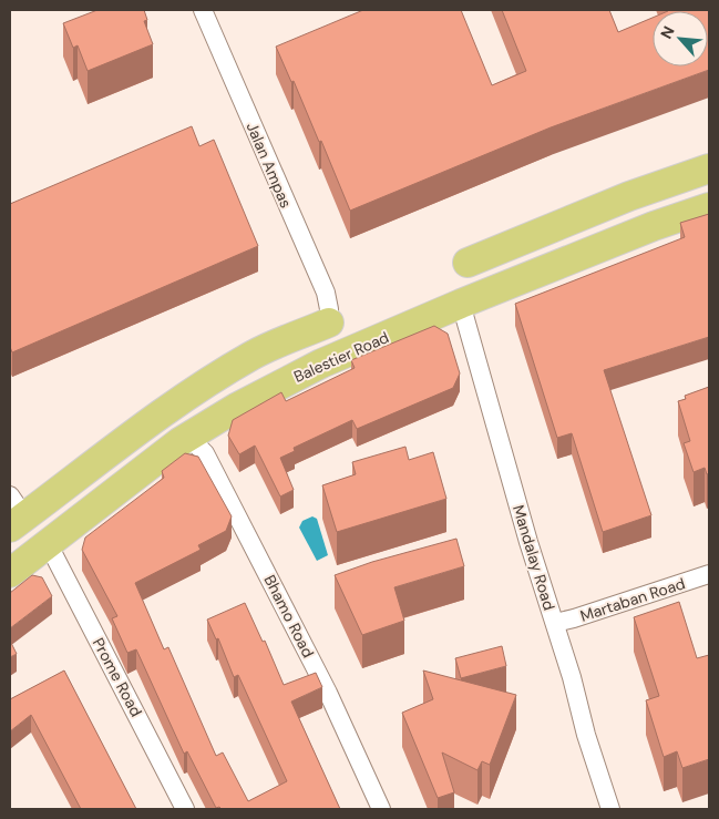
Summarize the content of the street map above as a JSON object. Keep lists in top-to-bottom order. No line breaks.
{"streets":{"main road":["Balestier Road"],"street":["Jalan Ampas","Mandalay Road","Martaban Road","Bhamo Road","Prome Road"]},"crossings":[["Balestier Road","Mandalay Road"],["Balestier Road","Bhamo Road"],["Balestier Road","Prome Road"],["Mandalay Road","Martaban Road"]],"north":"top left"}
